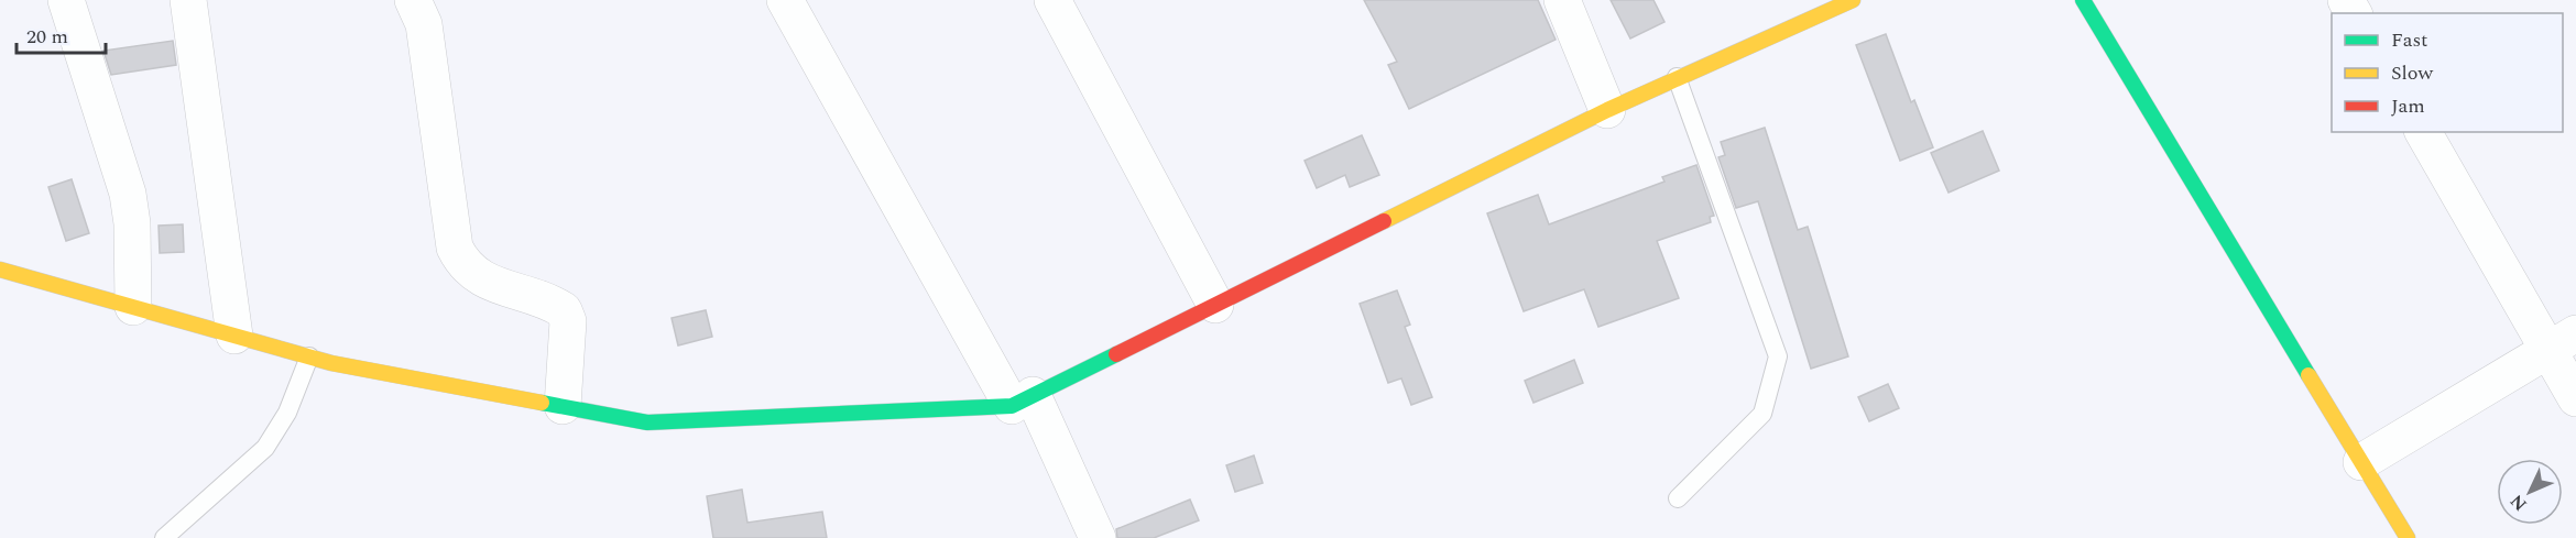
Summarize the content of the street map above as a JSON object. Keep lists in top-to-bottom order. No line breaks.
{"legend":["Fast","Slow","Jam"],"scale_bar":"20 m","north":"bottom left"}
